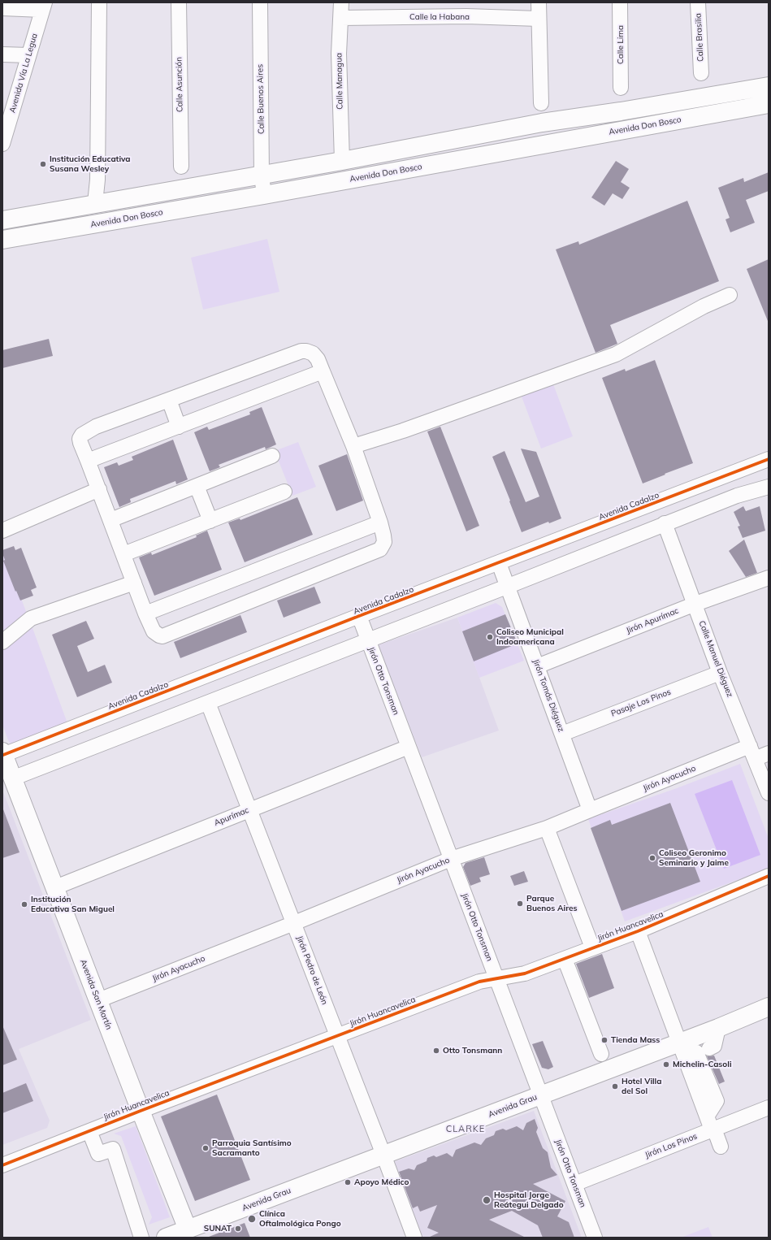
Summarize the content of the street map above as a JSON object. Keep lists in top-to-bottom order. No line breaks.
{"streets":{"main road":["Avenida Don Bosco","Avenida San Martín","Avenida Grau"],"street":["Calle la Habana","Calle Brasilia","Calle Lima","Avenida Vía La Legua","Calle Managua","Calle Asunción","Calle Buenos Aires","Avenida Cadalzo","Jirón Apurímac","Calle Manuel Diéguez","Jirón Otto Tonsman","Jirón Tomás Diéguez","Pasaje Los Pinos","Jirón Ayacucho","Apurímac","Jirón Huancavelica","Jirón Pedro de León","Jirón Los Pinos"]},"crossings":[["Calle la Habana","Calle Managua"],["Calle Buenos Aires","Avenida Don Bosco"],["Avenida Cadalzo","Jirón Otto Tonsman"],["Avenida Cadalzo","Jirón Tomás Diéguez"],["Avenida Cadalzo","Avenida San Martín"],["Jirón Apurímac","Calle Manuel Diéguez"],["Jirón Apurímac","Jirón Tomás Diéguez"],["Calle Manuel Diéguez","Pasaje Los Pinos"],["Calle Manuel Diéguez","Jirón Ayacucho"],["Jirón Otto Tonsman","Jirón Ayacucho"],["Jirón Otto Tonsman","Apurímac"],["Jirón Otto Tonsman","Jirón Huancavelica"],["Jirón Otto Tonsman","Avenida Grau"],["Jirón Otto Tonsman","Jirón Los Pinos"],["Jirón Tomás Diéguez","Pasaje Los Pinos"],["Jirón Tomás Diéguez","Jirón Ayacucho"],["Jirón Ayacucho","Jirón Pedro de León"],["Jirón Ayacucho","Avenida San Martín"],["Apurímac","Jirón Pedro de León"],["Apurímac","Avenida San Martín"],["Jirón Huancavelica","Jirón Pedro de León"],["Jirón Huancavelica","Avenida San Martín"],["Jirón Pedro de León","Avenida Grau"],["Avenida San Martín","Avenida Grau"]],"districts":["CLARKE"],"places":["Institución Educativa Susana Wesley","Coliseo Municipal Indoamericana","Coliseo Geronimo Seminario y Jaime","Parque Buenos Aires","Institución Educativa San Miguel","Tienda Mass","Otto Tonsmann","Michelin-Casoli","Hotel Villa del Sol","Parroquia Santísimo Sacramanto","Apoyo Médico","Hospital Jorge Reátegui Delgado","Clínica Oftalmológica Pongo","SUNAT"]}
